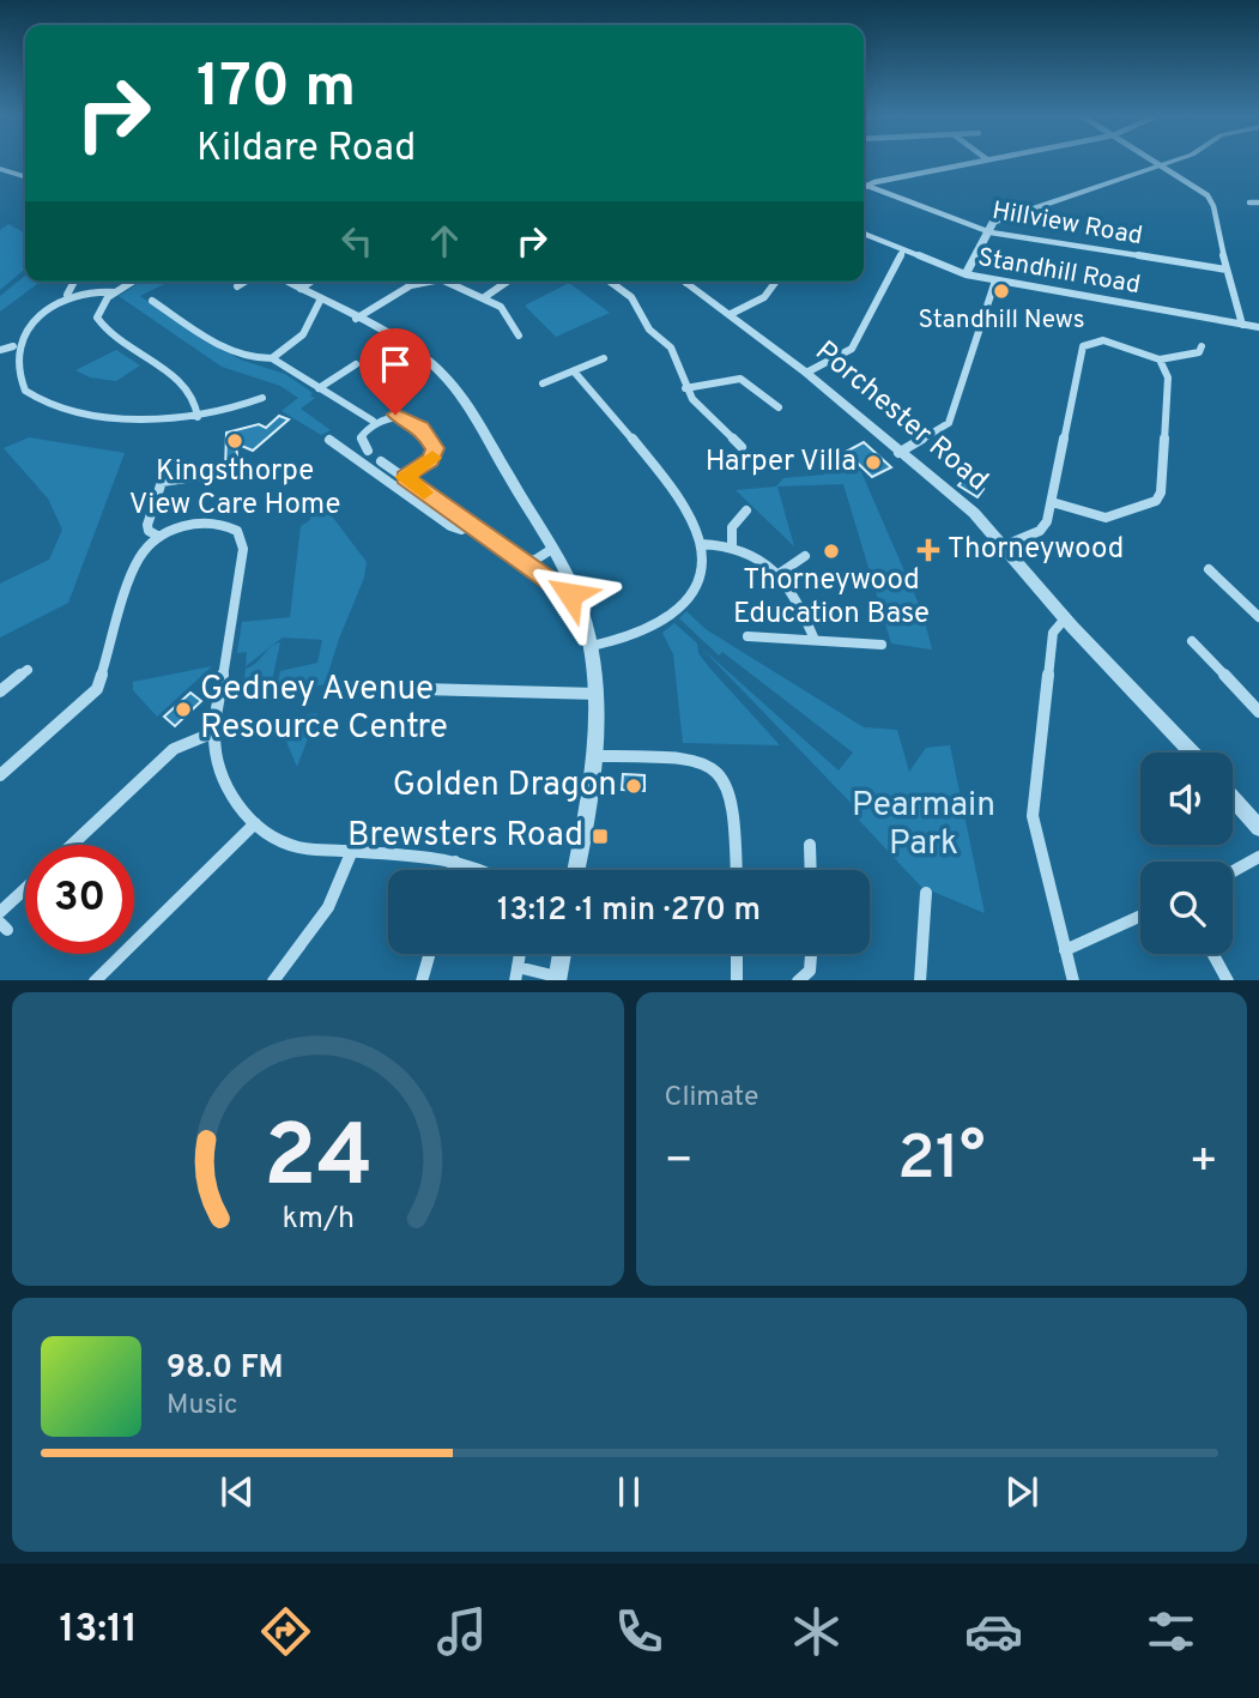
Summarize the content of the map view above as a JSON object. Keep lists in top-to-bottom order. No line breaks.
{"streets":{"street":["Hillview Road","Standhill Road","Porchester Road"]},"parks":["Pearmain Park"],"places":{"other":["Standhill News","Kingsthorpe View Care Home","Harper Villa","Thorneywood Education Base","Gedney Avenue Resource Centre","Golden Dragon"],"health":["Thorneywood"],"transit":["Brewsters Road"]},"page":{"turn":["170 m","Kildare Road"],"limit":"30","trip":"13:12 · 1 min · 270 m","tile":"Climate","heat":["−","21°","+"],"song":["98.0 FM","Music"],"tabs":"13:11","gauge":["24","km/h"]}}
